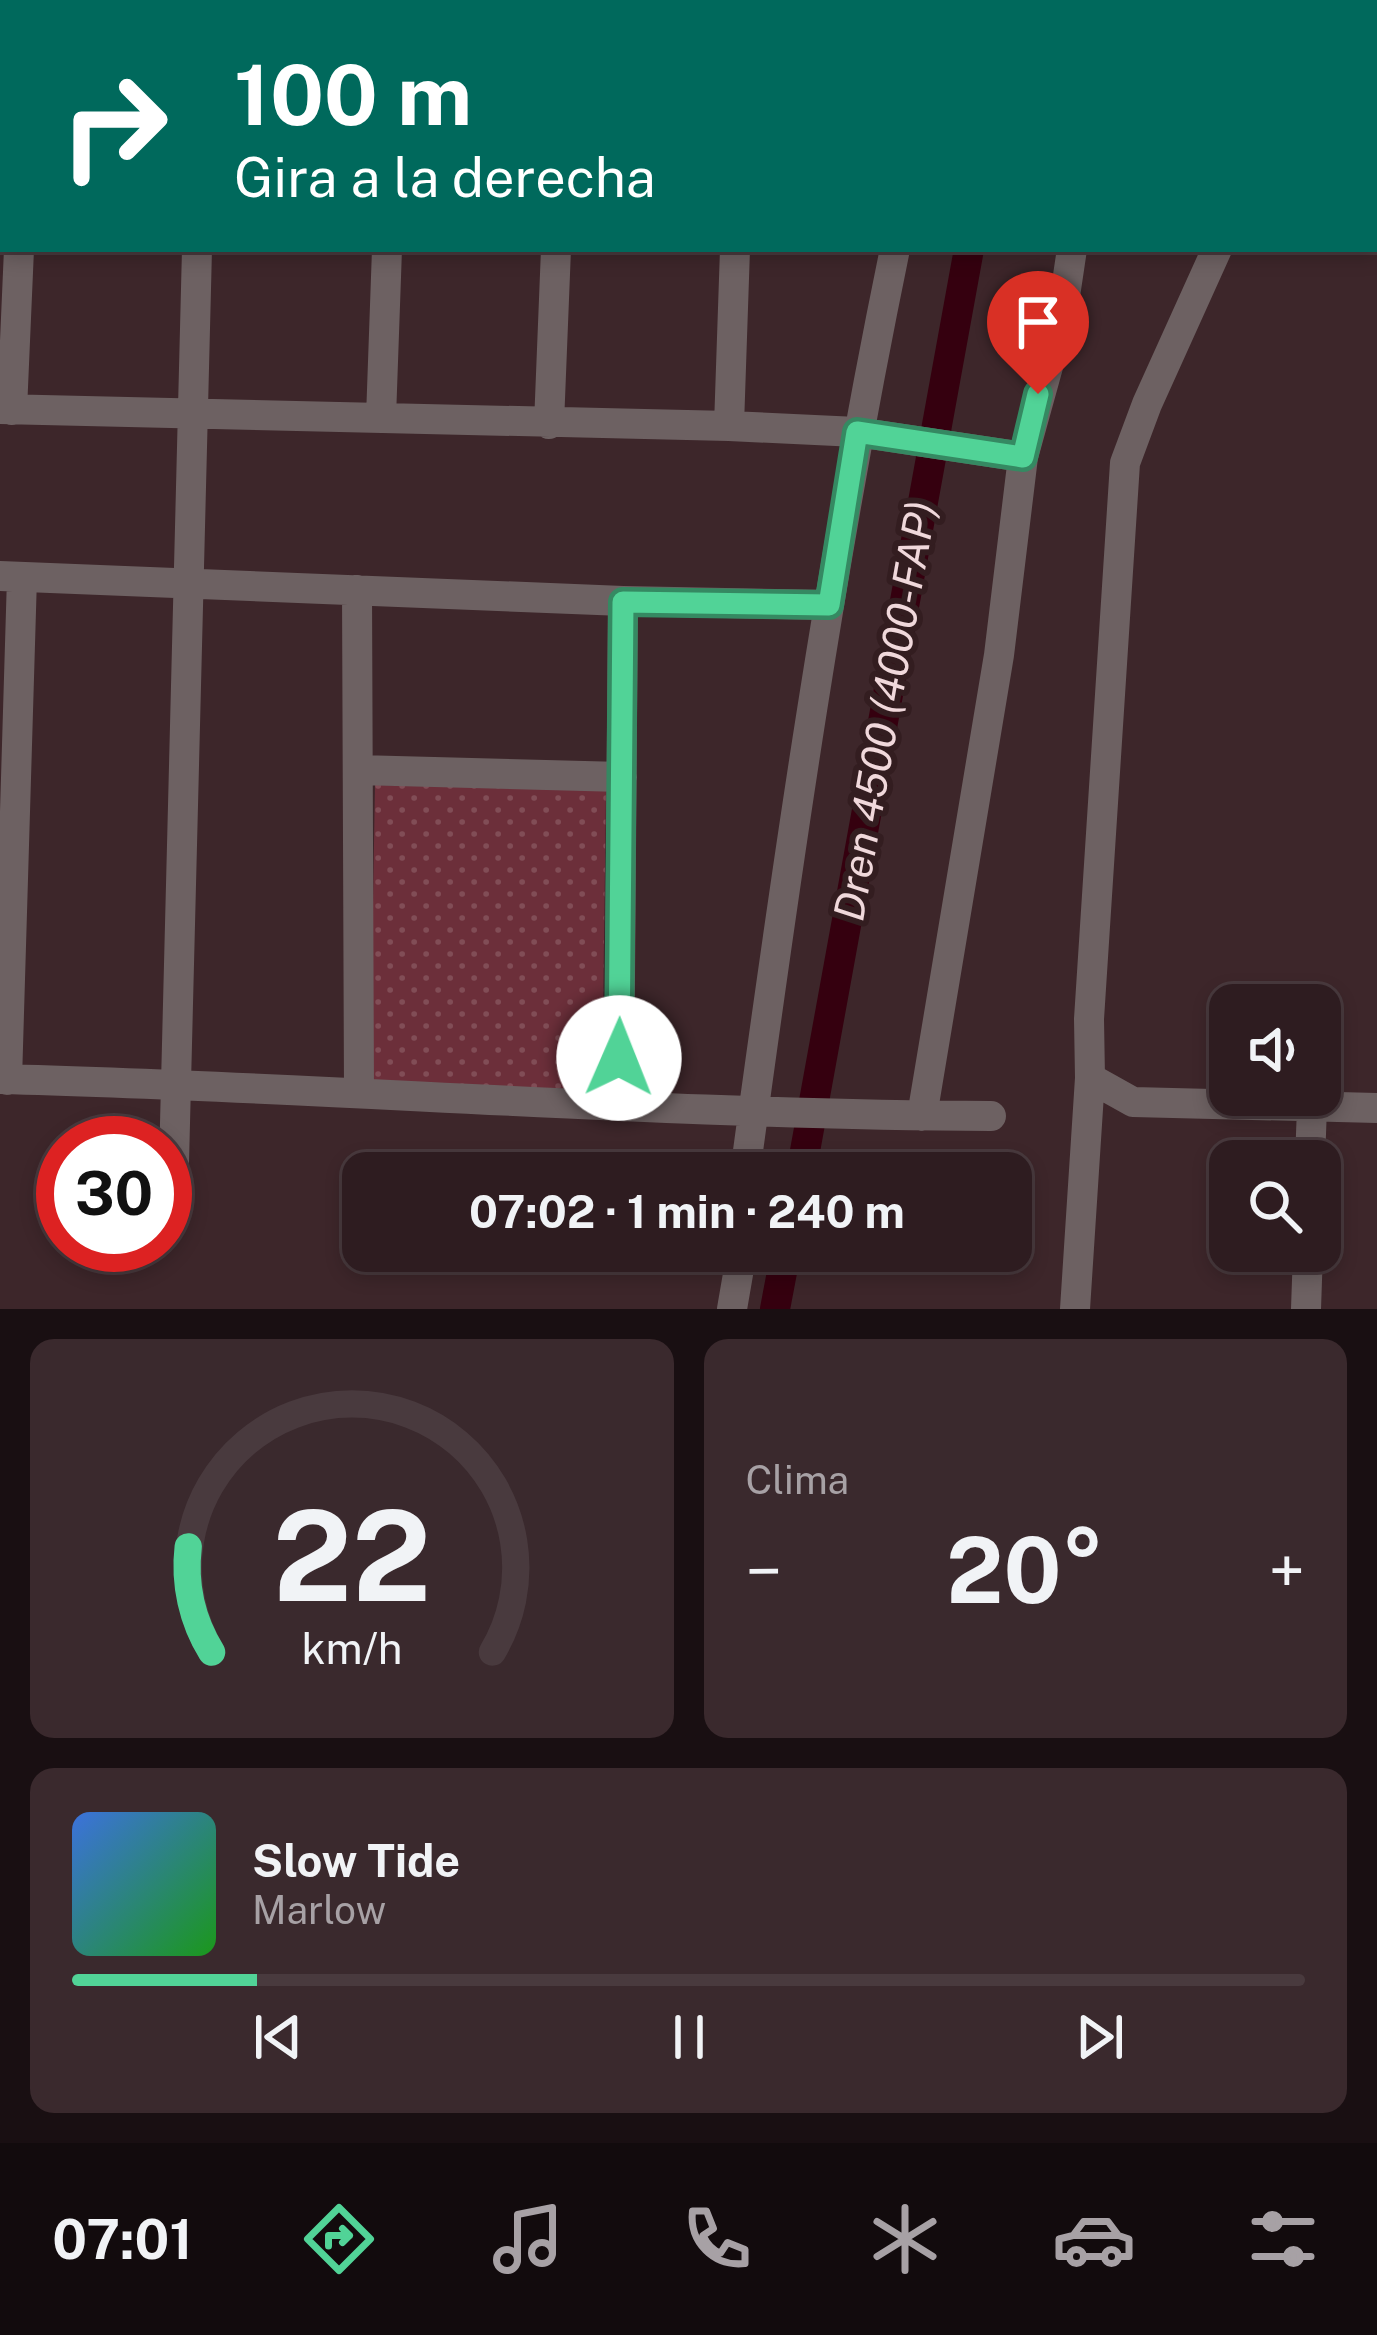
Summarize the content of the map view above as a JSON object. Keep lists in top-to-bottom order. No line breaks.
{"water":["Dren 4500 (4000-FAP)"],"page":{"turn":["100 m","Gira a la derecha"],"limit":"30","trip":"07:02 · 1 min · 240 m","tile":"Clima","heat":["−","20°","+"],"song":["Slow Tide","Marlow"],"tabs":"07:01","gauge":["22","km/h"]}}
